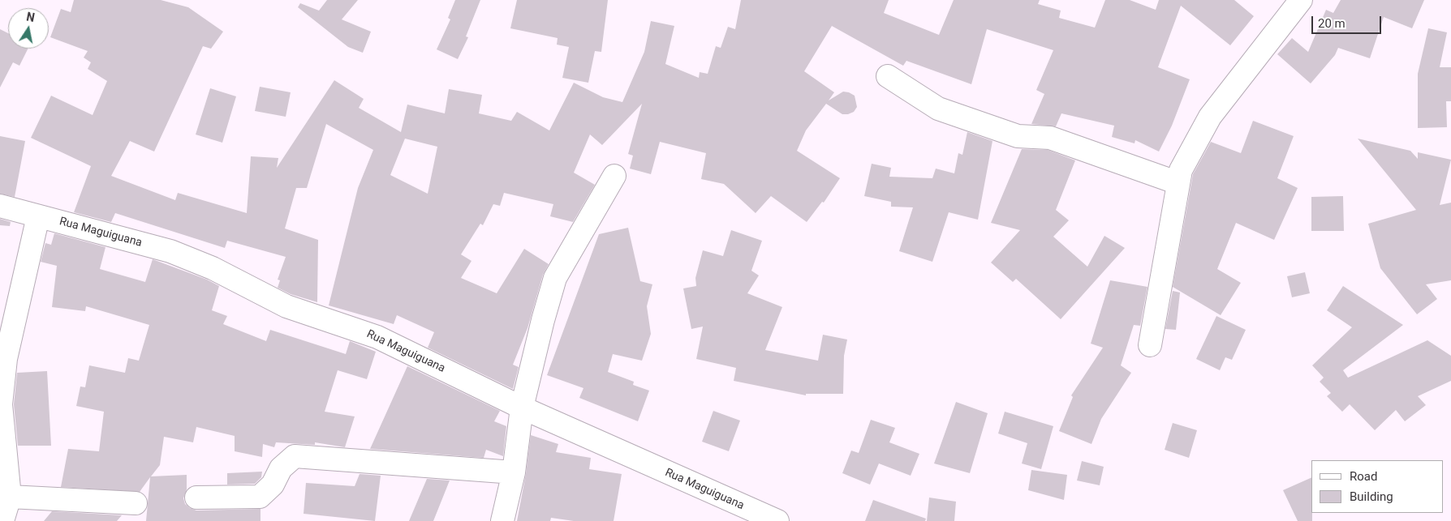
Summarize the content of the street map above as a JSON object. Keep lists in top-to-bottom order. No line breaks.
{"streets":{"street":["Rua Maguiguana"]},"legend":["Road","Building"],"scale_bar":"20 m","north":"top"}
